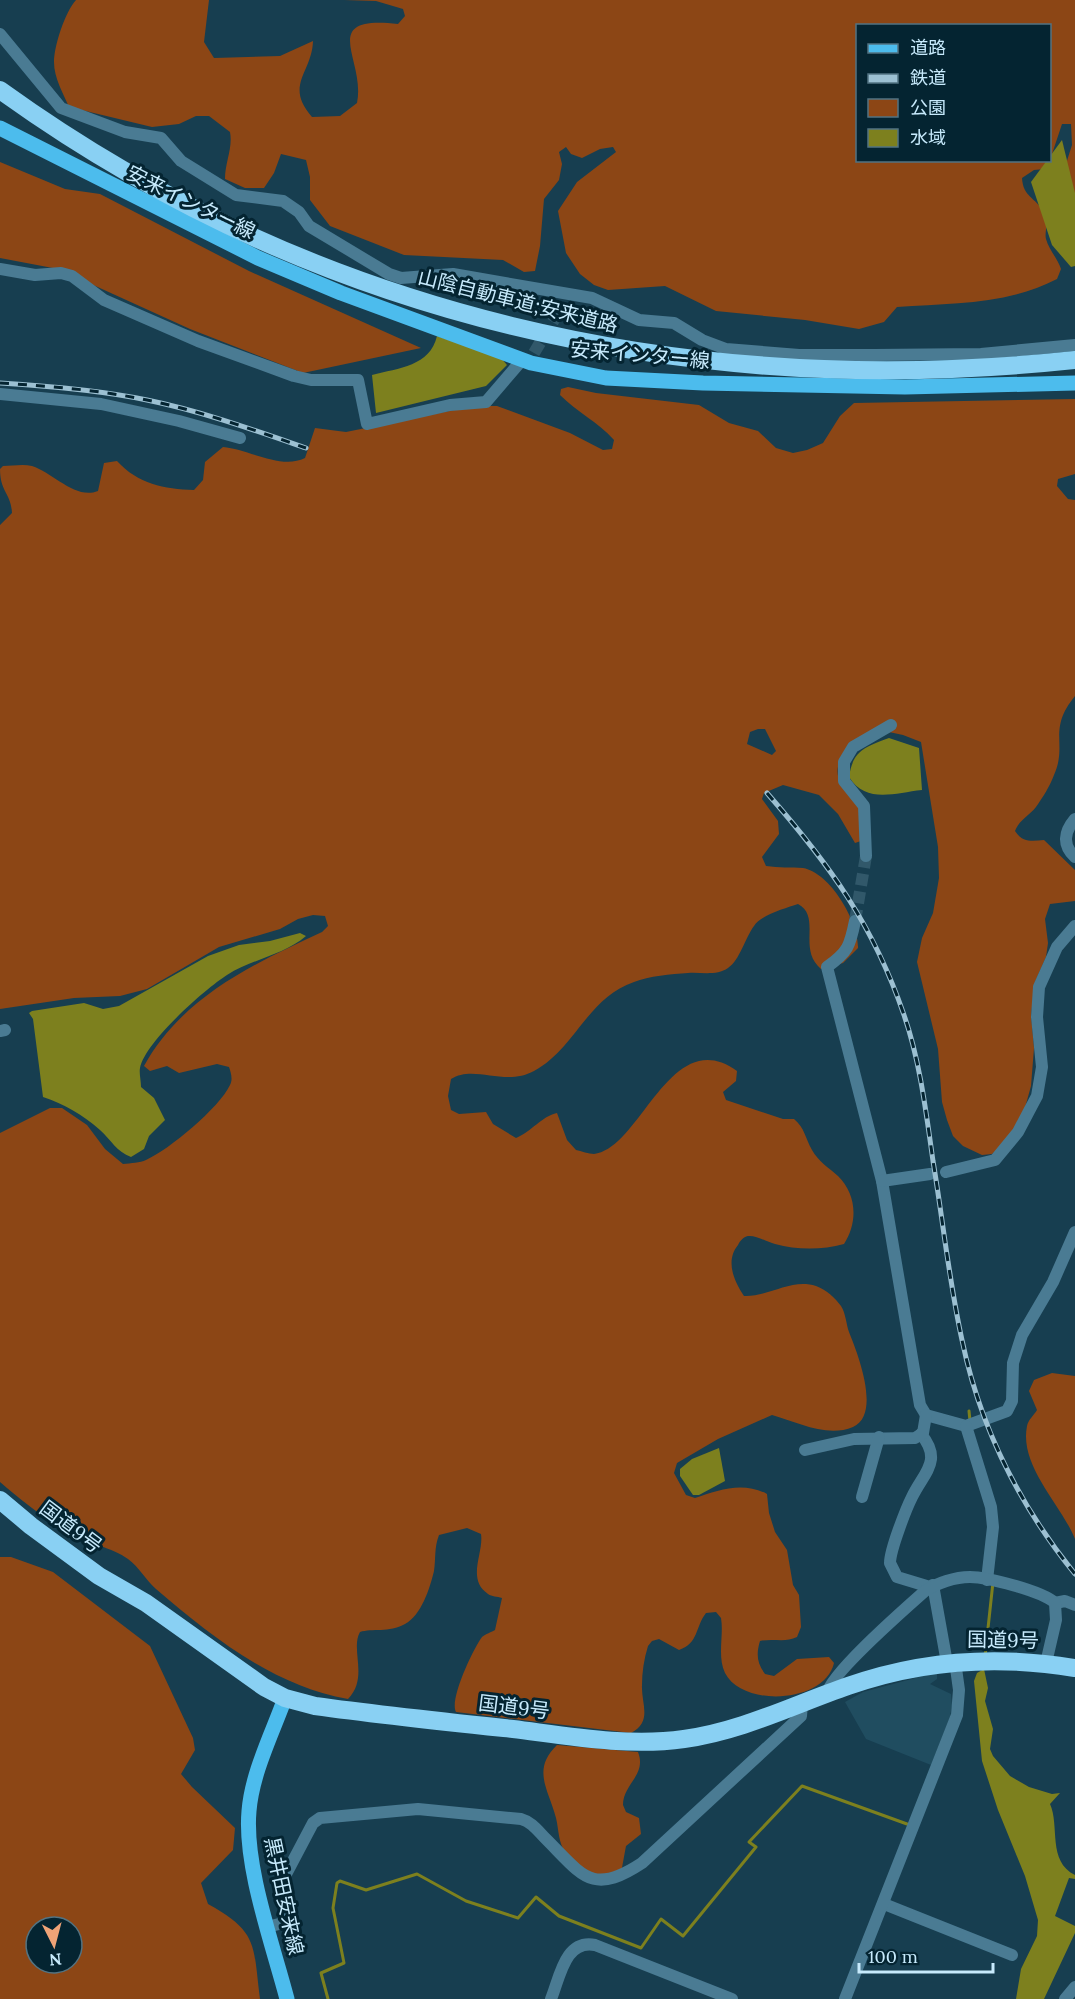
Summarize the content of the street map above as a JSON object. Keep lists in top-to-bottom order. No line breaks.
{"streets":{"highway":["山陰自動車道;安来道路","国道9号"],"main road":["安来インター線","黒井田安来線"]},"crossings":[["国道9号","黒井田安来線"]],"legend":["道路","鉄道","公園","水域"],"scale_bar":"100 m","north":"bottom"}
